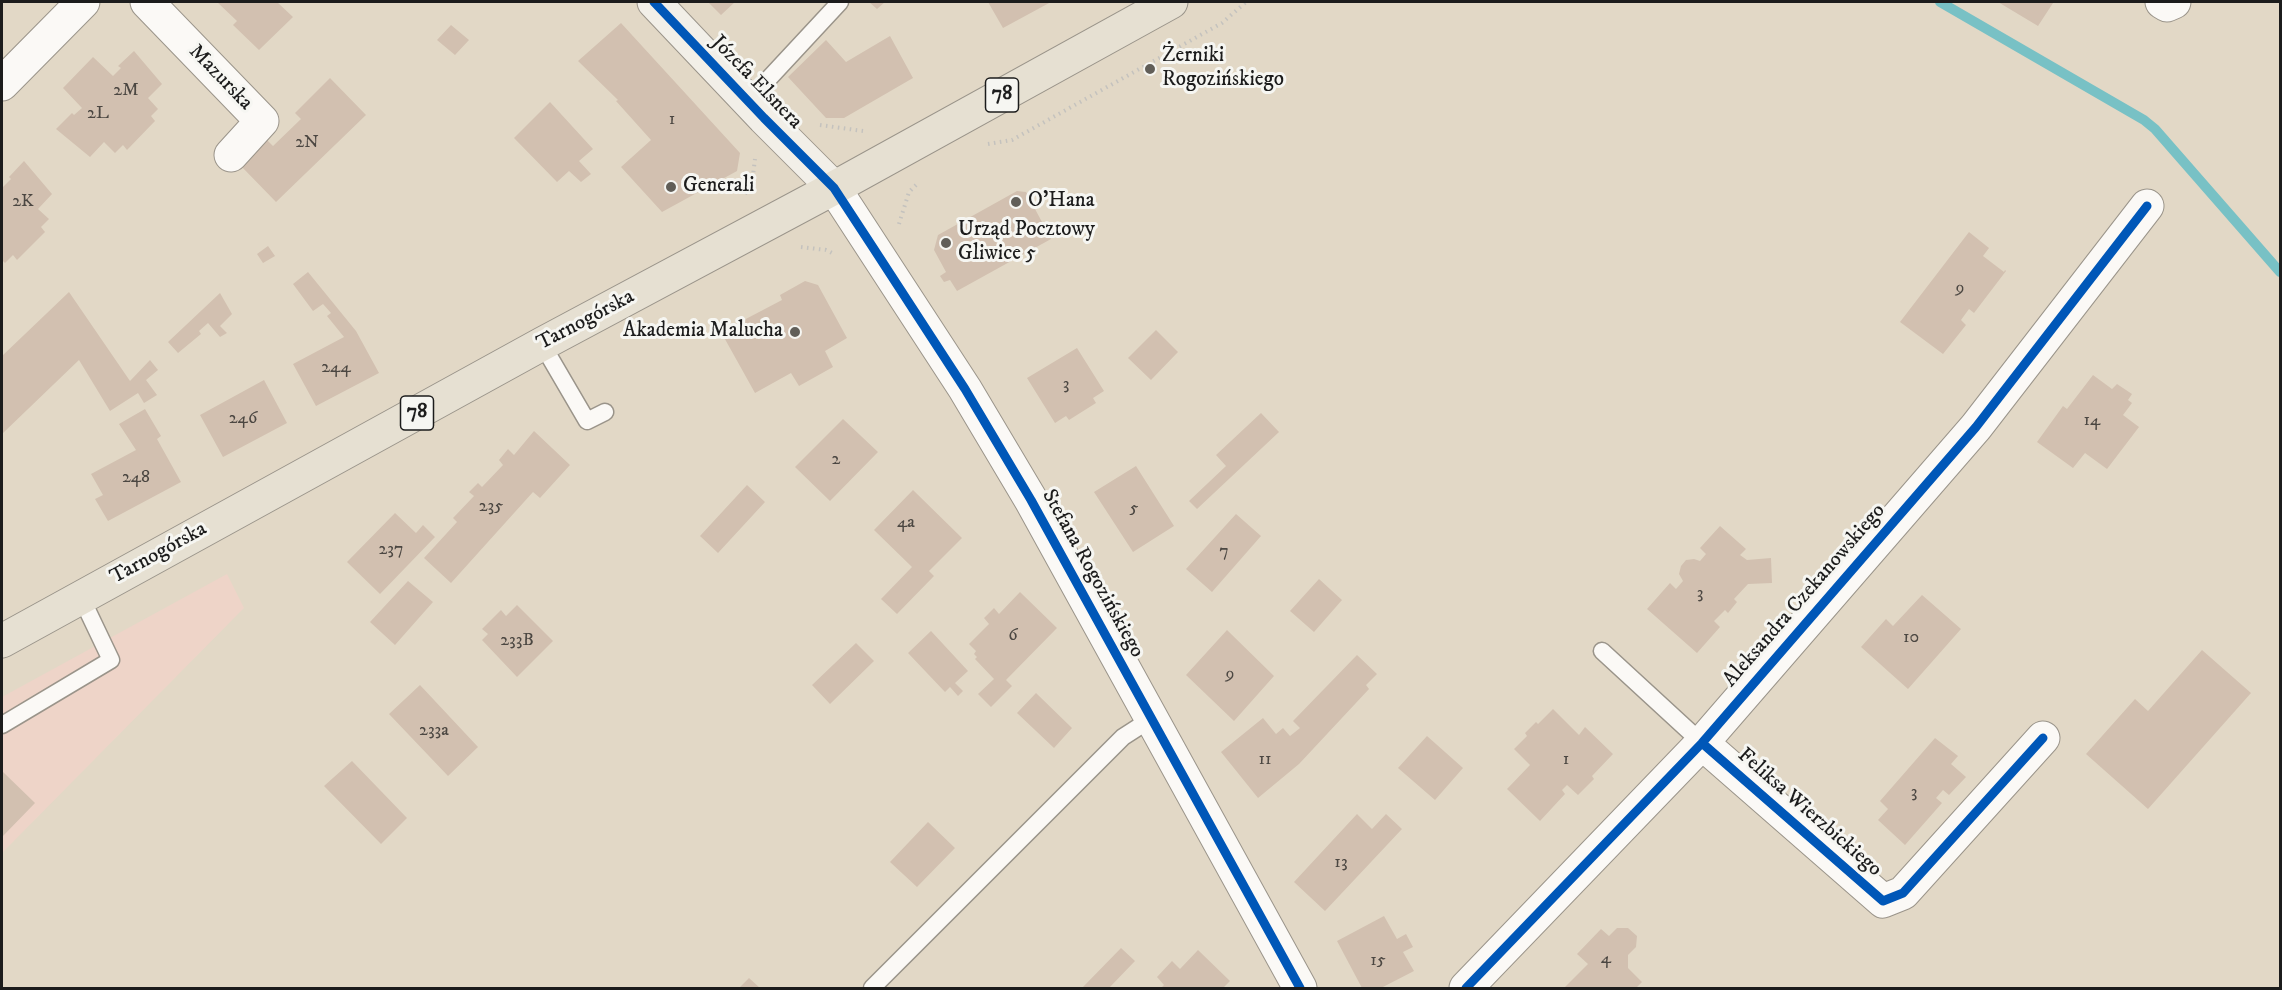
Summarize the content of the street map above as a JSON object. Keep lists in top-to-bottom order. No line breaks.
{"streets":{"main road":["78","Tarnogórska"],"street":["Mazurska","Józefa Elsnera","Stefana Rogozińskiego","Aleksandra Czekanowskiego","Feliksa Wierzbickiego"]},"crossings":[["Józefa Elsnera","Tarnogórska"],["Józefa Elsnera","Stefana Rogozińskiego"],["Tarnogórska","Stefana Rogozińskiego"],["Aleksandra Czekanowskiego","Feliksa Wierzbickiego"]],"places":["Żerniki Rogozińskiego","Generali","O'Hana","Urząd Pocztowy Gliwice 5","Akademia Malucha"],"house_numbers":["2M","2L","1","2N","2K","9","244","3","246","14","2","248","235","5","4a","237","7","3","6","10","233B","9","233a","11","1","3","13","4","15"]}
